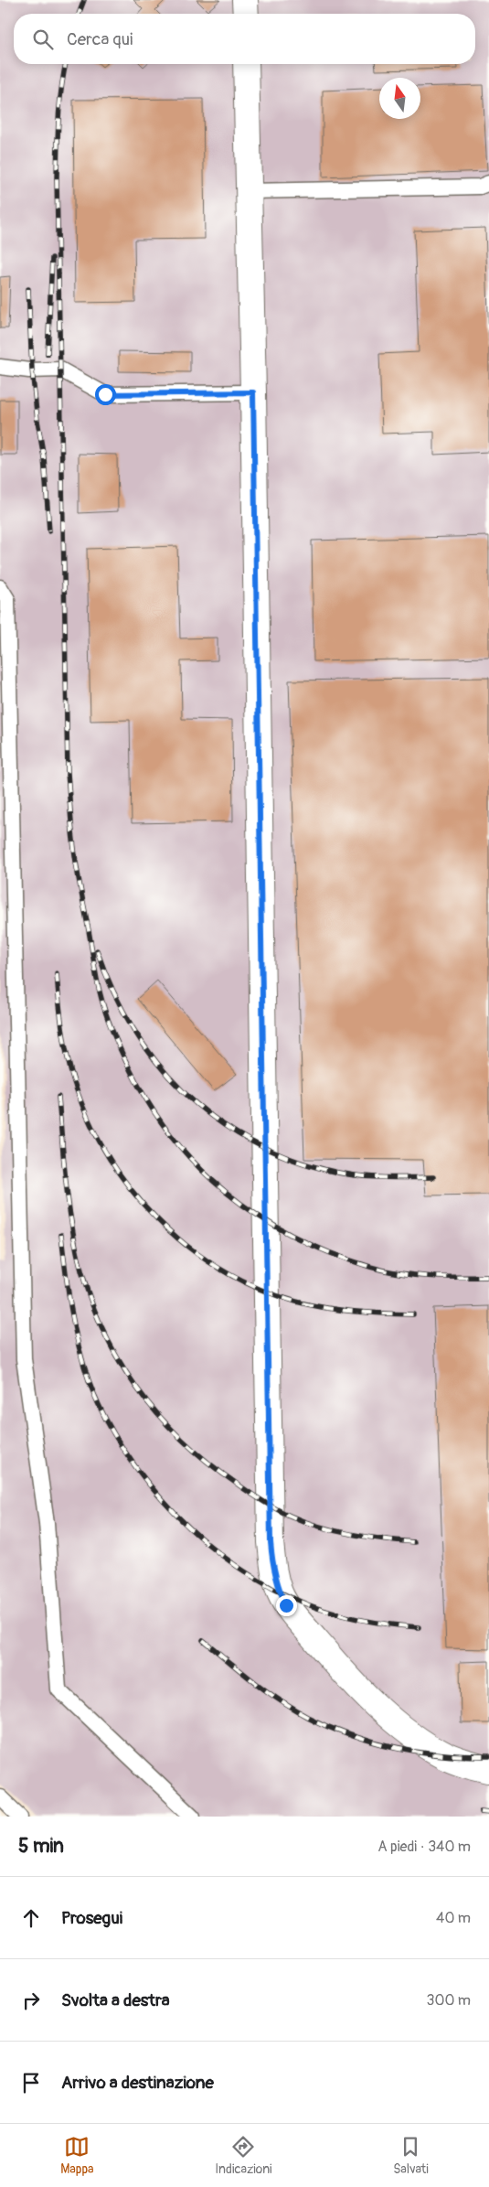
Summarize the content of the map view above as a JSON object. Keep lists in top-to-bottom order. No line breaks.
{"north":"top","page":{"search":"Cerca qui","heading":["5 min","A piedi · 340 m"],"list":[["Prosegui","40 m"],["Svolta a destra","300 m"],"Arrivo a destinazione"],"nav":["Mappa","Indicazioni","Salvati"]}}
